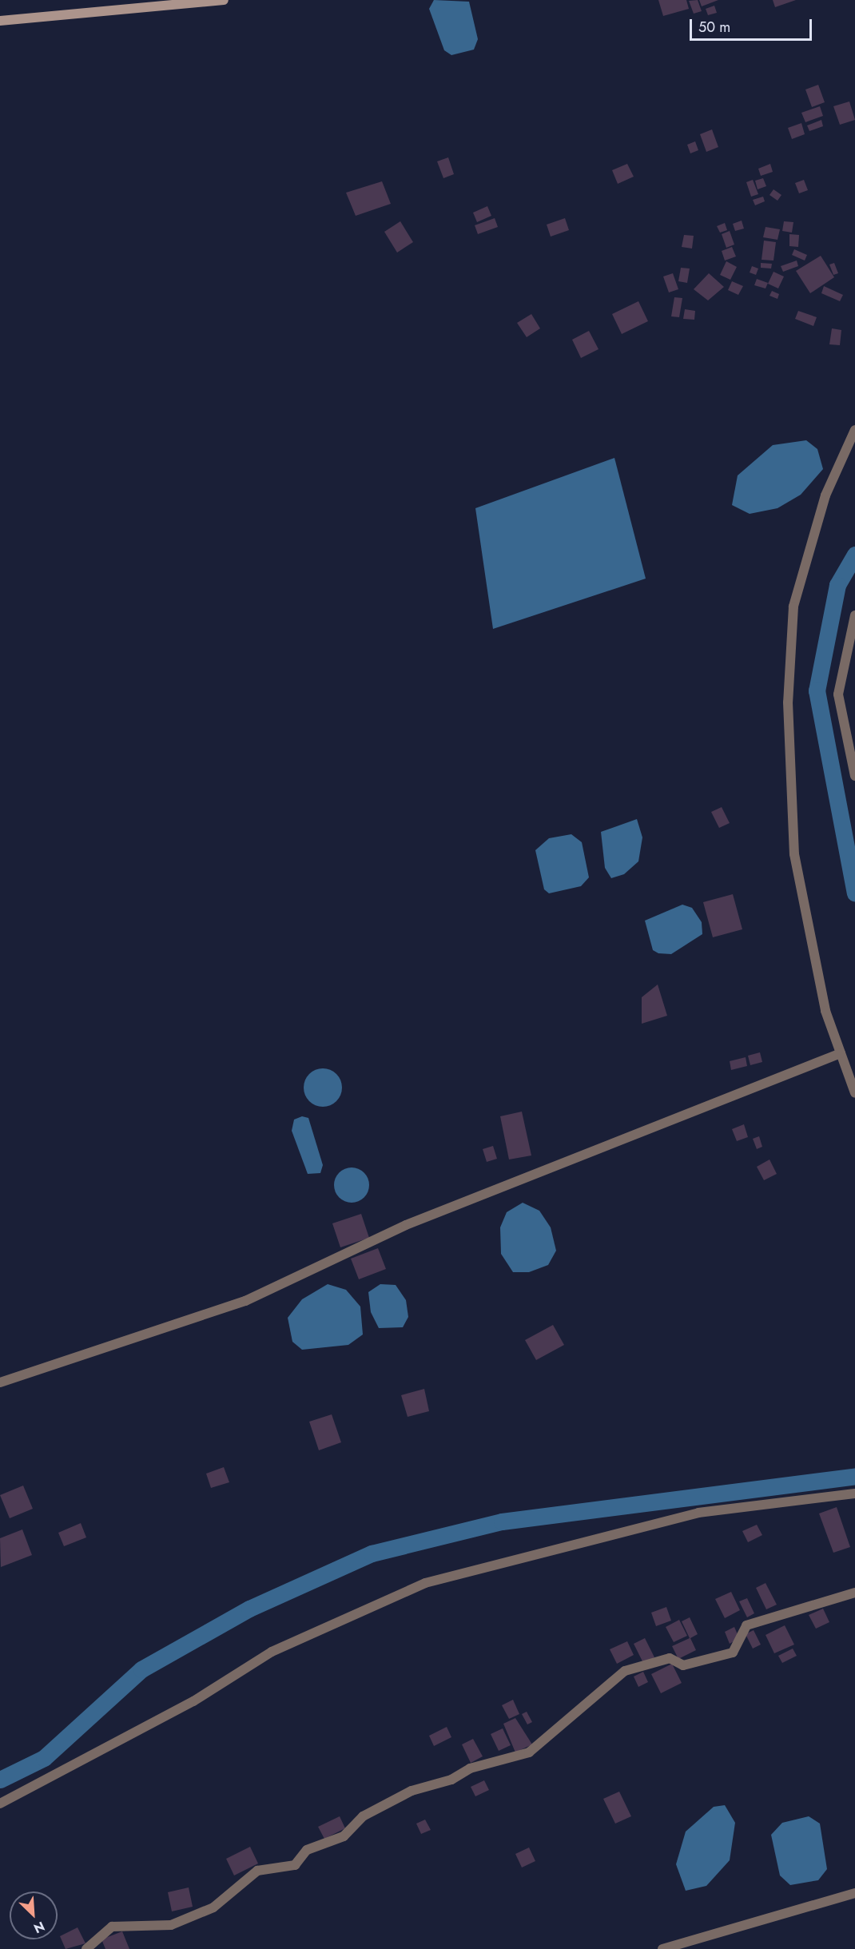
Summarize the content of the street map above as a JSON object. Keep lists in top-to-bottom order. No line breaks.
{"scale_bar":"50 m","north":"bottom right"}
